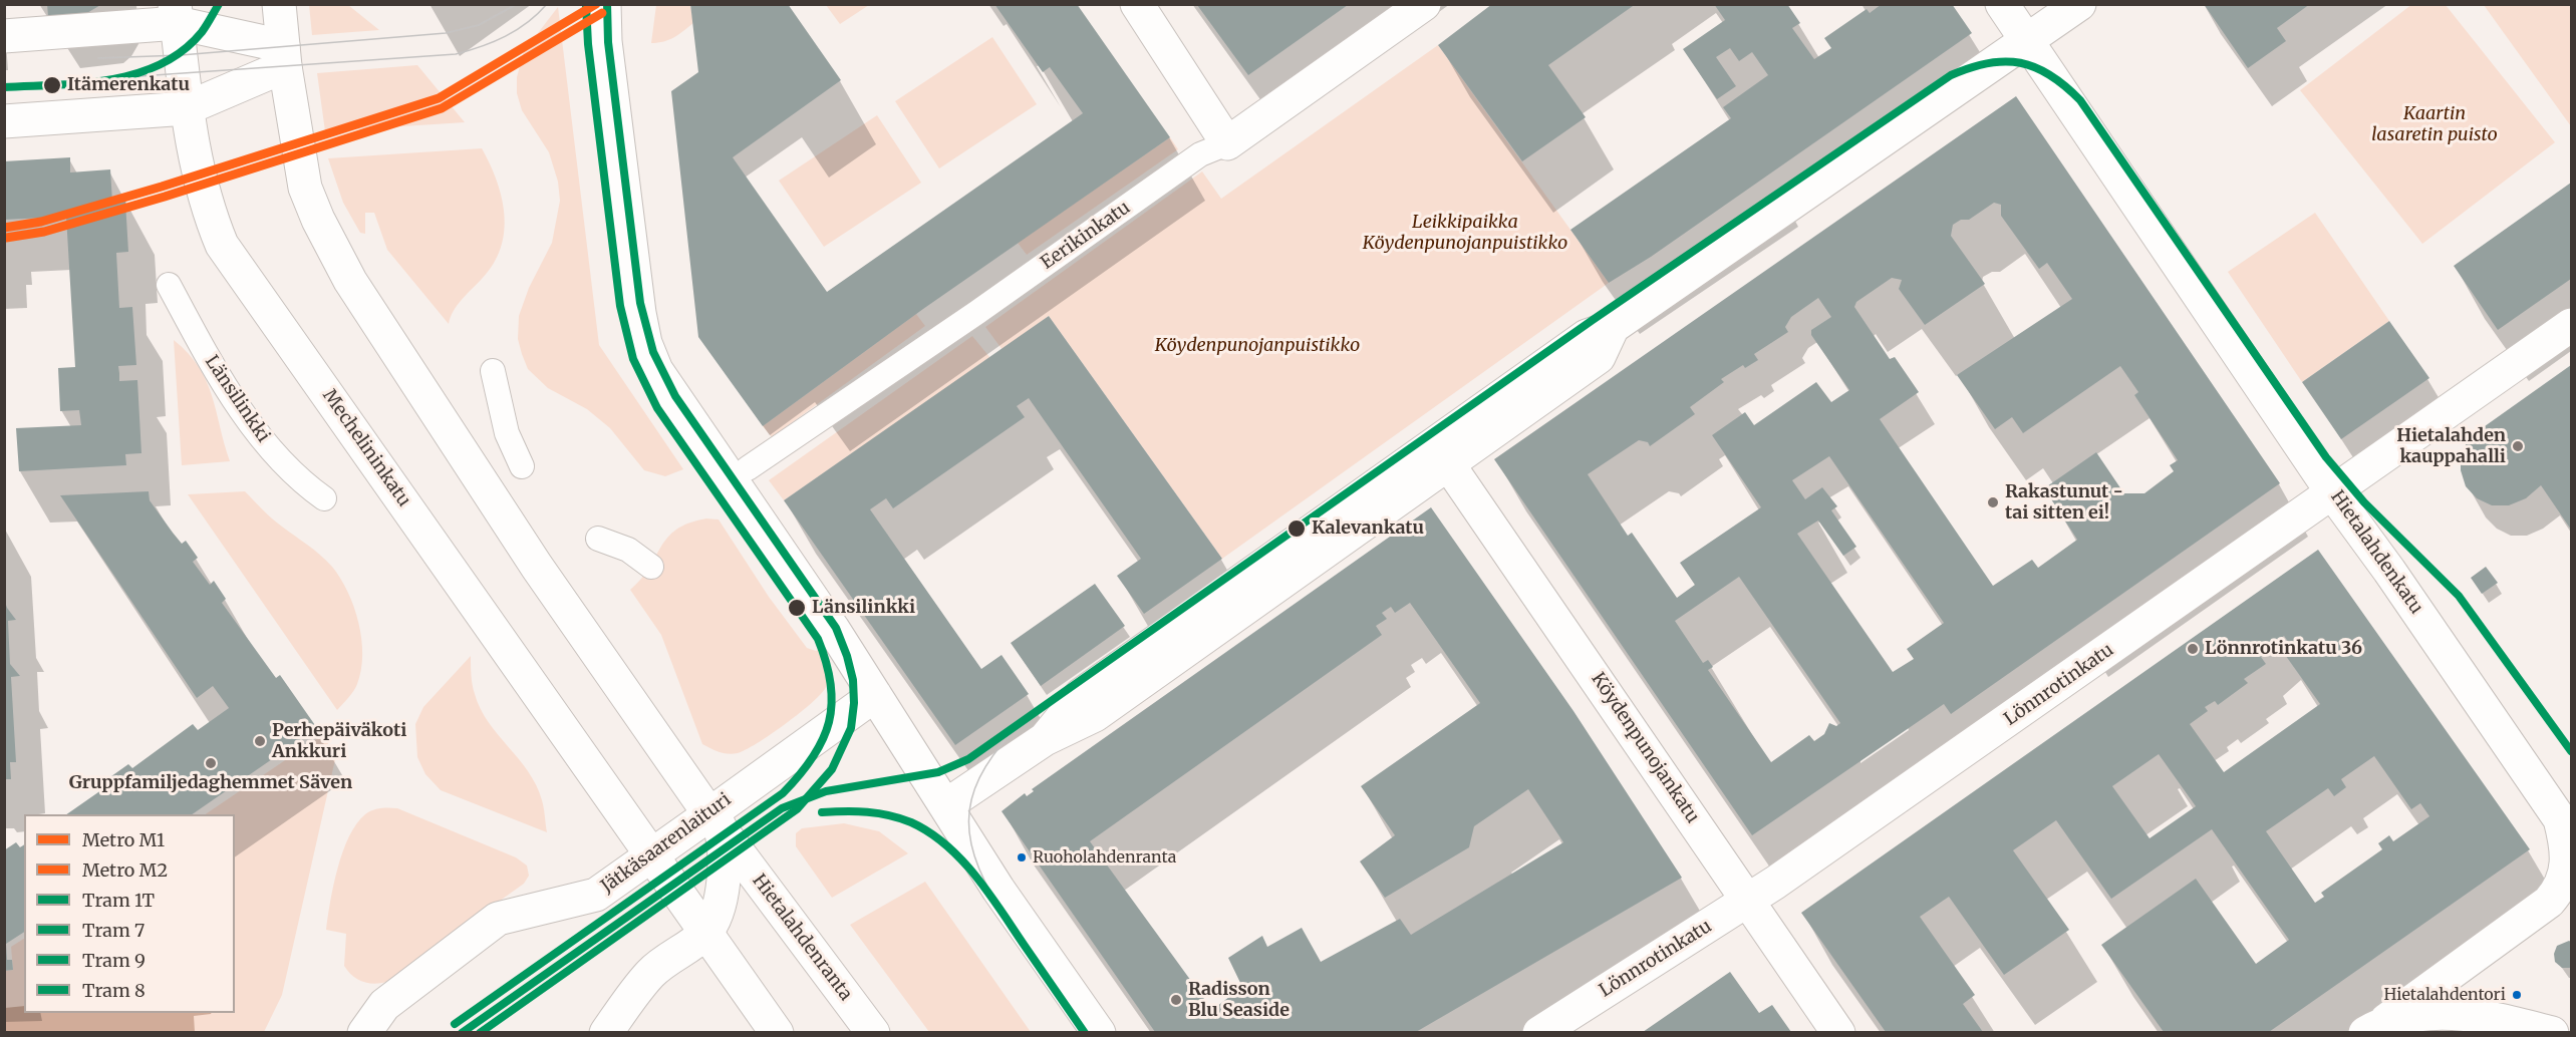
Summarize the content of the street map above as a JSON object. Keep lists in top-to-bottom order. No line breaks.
{"streets":{"street":["Eerikinkatu","Länsilinkki","Mechelininkatu","Hietalahdenkatu","Lönnrotinkatu","Köydenpunojankatu","Jätkäsaarenlaituri","Hietalahdenranta"]},"crossings":[["Mechelininkatu","Jätkäsaarenlaituri"],["Hietalahdenkatu","Lönnrotinkatu"],["Lönnrotinkatu","Köydenpunojankatu"],["Jätkäsaarenlaituri","Hietalahdenranta"]],"parks":["Kaartin lasaretin puisto","Leikkipaikka Köydenpunojanpuistikko","Köydenpunojanpuistikko"],"places":["Itämerenkatu","Hietalahden kauppahalli","Rakastunut - tai sitten ei!","Kalevankatu","Länsilinkki","Lönnrotinkatu 36","Perhepäiväkoti Ankkuri","Gruppfamiljedaghemmet Säven","Ruoholahdenranta","Hietalahdentori","Radisson Blu Seaside"],"lines":["metro line M1","tram line 7","tram line 8","tram line 9","metro line M2","tram line 1T"],"legend":["Metro M1","Metro M2","Tram 1T","Tram 7","Tram 9","Tram 8"]}
